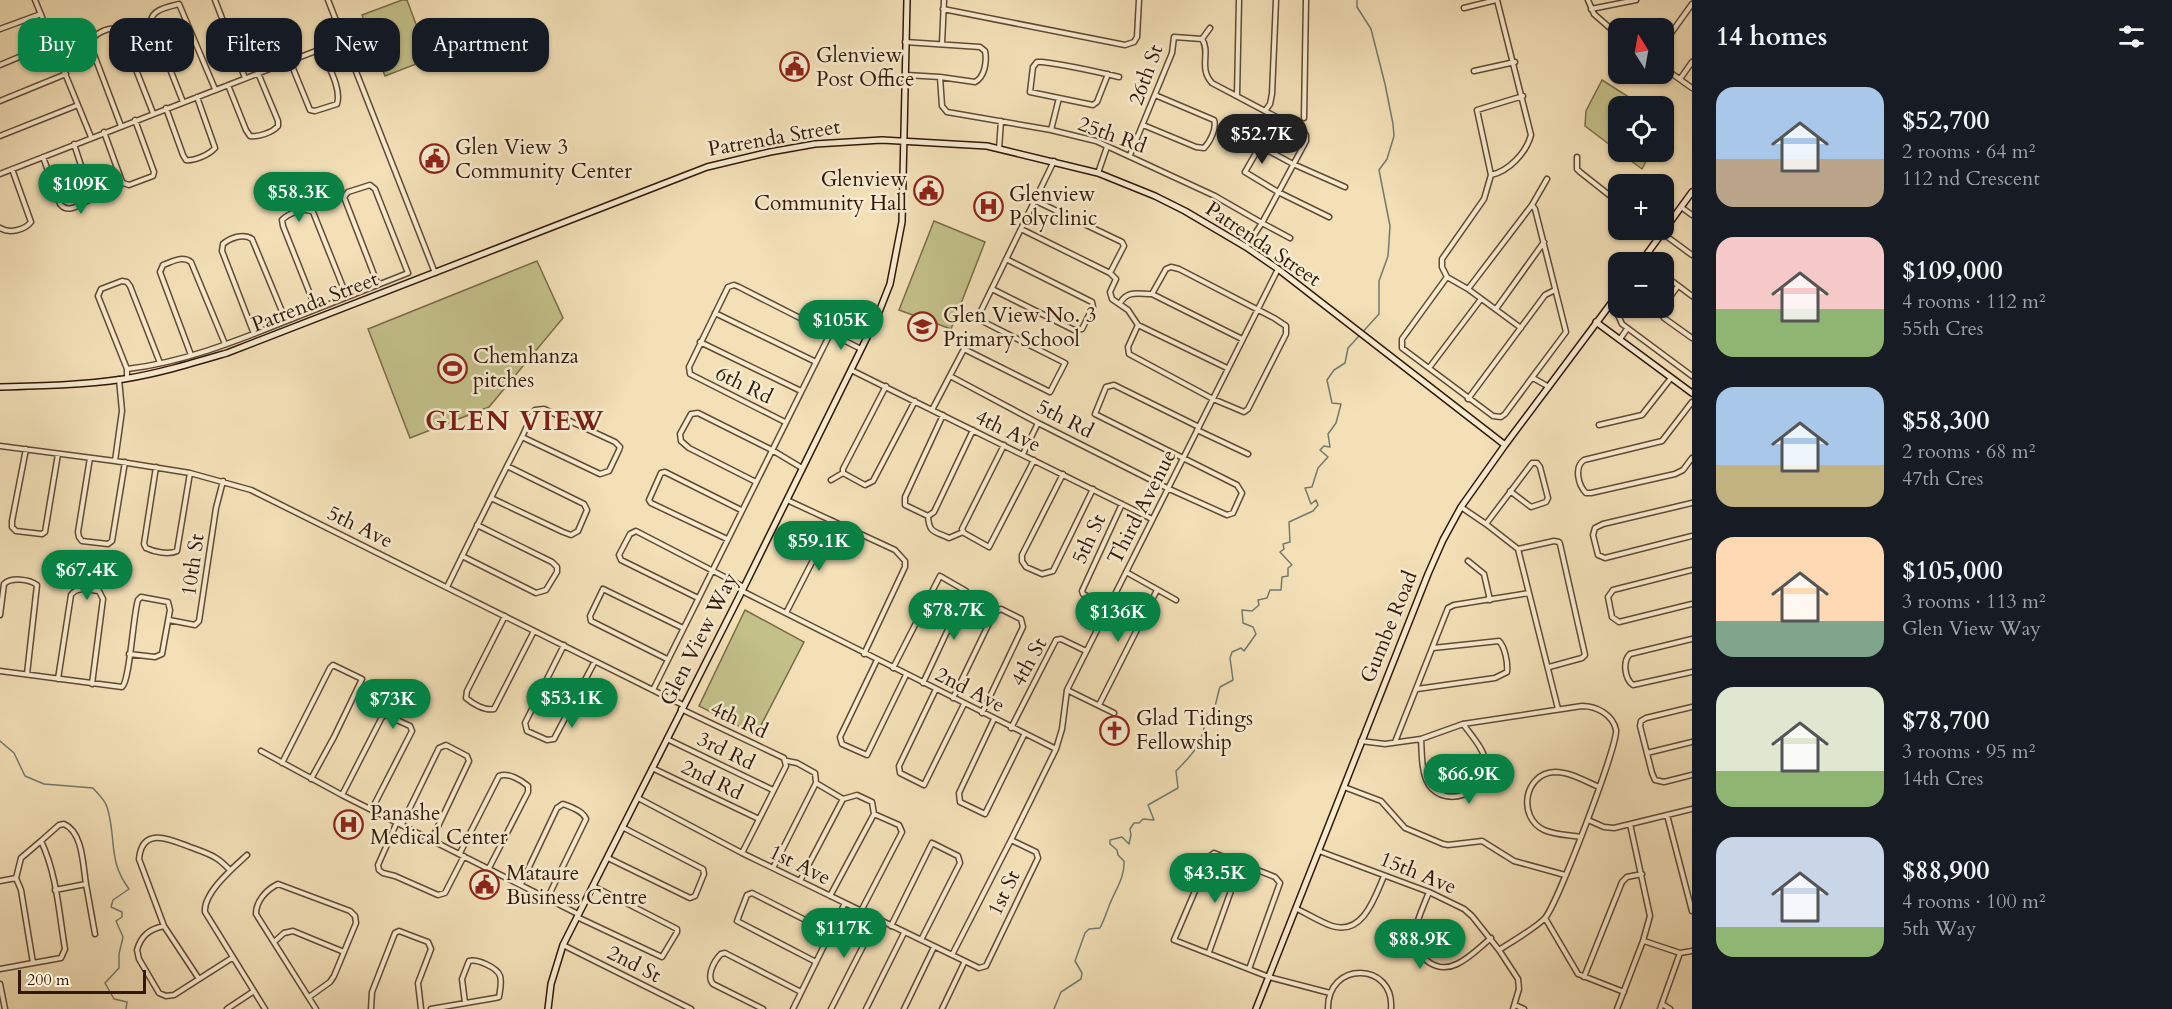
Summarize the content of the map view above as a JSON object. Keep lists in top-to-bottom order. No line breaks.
{"streets":{"street":["26th St","25th Rd","Patrenda Street","6th Rd","5th Rd","4th Ave","Third Avenue","5th Ave","5th St","10th St","Gumbe Road","Glen View Way","4th St","2nd Ave","4th Rd","3rd Rd","2nd Rd","1st Ave","15th Ave","1st St","2nd St"]},"crossings":[["26th St","25th Rd"],["Patrenda Street","Third Avenue"],["Patrenda Street","Gumbe Road"],["Patrenda Street","Glen View Way"],["5th Rd","Third Avenue"],["4th Ave","Third Avenue"],["4th Ave","5th St"],["4th Ave","Glen View Way"],["Third Avenue","5th St"],["Third Avenue","4th St"],["Third Avenue","2nd Ave"],["Third Avenue","1st Ave"],["Third Avenue","1st St"],["5th Ave","10th St"],["5th Ave","Glen View Way"],["5th Ave","4th Rd"],["Gumbe Road","15th Ave"],["Glen View Way","2nd Ave"],["Glen View Way","4th Rd"],["Glen View Way","3rd Rd"],["Glen View Way","2nd Rd"],["Glen View Way","1st Ave"],["Glen View Way","2nd St"],["4th St","2nd Ave"],["1st Ave","1st St"]],"districts":["GLEN VIEW"],"places":{"public building":["Glenview Post Office","Glen View 3 Community Center","Glenview Community Hall","Mataure Business Centre"],"hospital":["Glenview Polyclinic","Panashe Medical Center"],"school or university":["Glen View No. 3 Primary School"],"sports":["Chemhanza pitches"],"church":["Glad Tidings Fellowship"]},"scale_bar":"200 m","north":"top","page":{"heading":"14 homes","map_buttons":["+","−"],"chip":["Buy","Rent","Filters","New","Apartment"],"list":[{"name":"$52,700","note":"2 rooms · 64 m² · 112 nd Crescent"},{"name":"$109,000","note":"4 rooms · 112 m² · 55th Cres"},{"name":"$58,300","note":"2 rooms · 68 m² · 47th Cres"},{"name":"$105,000","note":"3 rooms · 113 m² · Glen View Way"},{"name":"$78,700","note":"3 rooms · 95 m² · 14th Cres"},{"name":"$88,900","note":"4 rooms · 100 m² · 5th Way"}],"price":["$52.7K","$109K","$58.3K","$105K","$59.1K","$67.4K","$78.7K","$136K","$53.1K","$73K","$66.9K","$43.5K","$117K","$88.9K"],"scale":"200 m"}}
